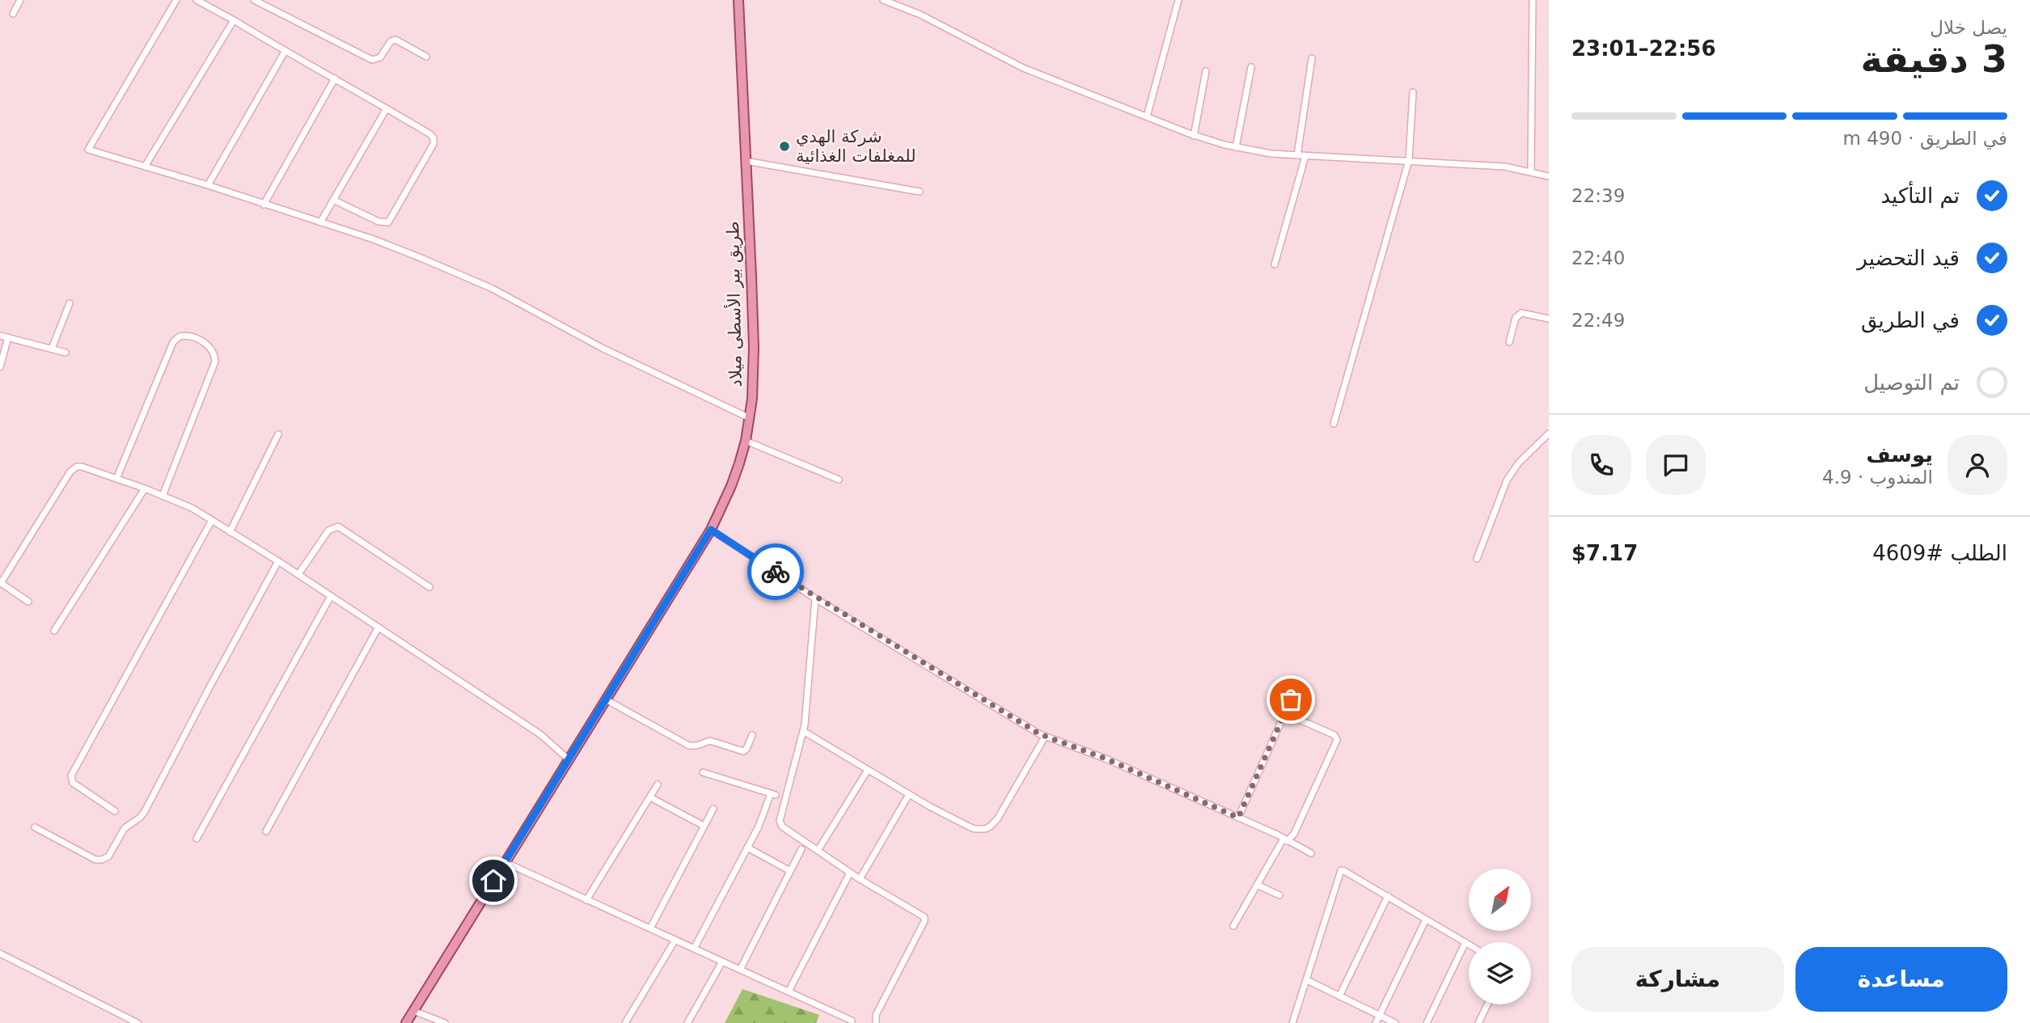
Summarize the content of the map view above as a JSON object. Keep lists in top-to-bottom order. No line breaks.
{"streets":{"main road":["طريق بير الأسطى ميلاد"]},"places":["شركة الهدي للمغلفات الغذائية"],"north":"top right","page":{"heading":["3 دقيقة","يصل خلال","22:56–23:01"],"panel":["يوسف","المندوب · 4.9","الطلب #4609","$7.17"],"bar":"في الطريق · 490 m","list":[["تم التأكيد","22:39"],["قيد التحضير","22:40"],["في الطريق","22:49"],"تم التوصيل"],"buttons":["مساعدة","مشاركة"]}}
